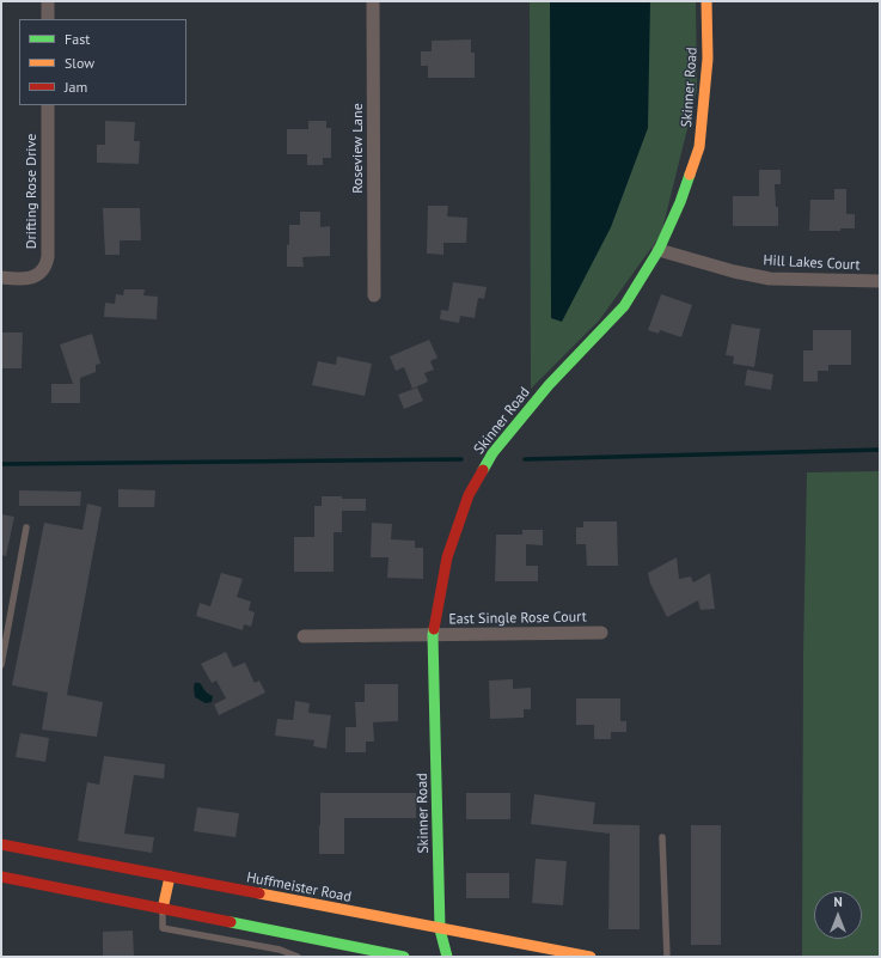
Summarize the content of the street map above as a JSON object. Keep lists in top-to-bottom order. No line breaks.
{"streets":{"street":["Skinner Road","Roseview Lane","Drifting Rose Drive","Hill Lakes Court","East Single Rose Court","Huffmeister Road"]},"crossings":[["Skinner Road","Hill Lakes Court"],["Skinner Road","East Single Rose Court"],["Skinner Road","Huffmeister Road"]],"legend":["Fast","Slow","Jam"],"north":"top"}
